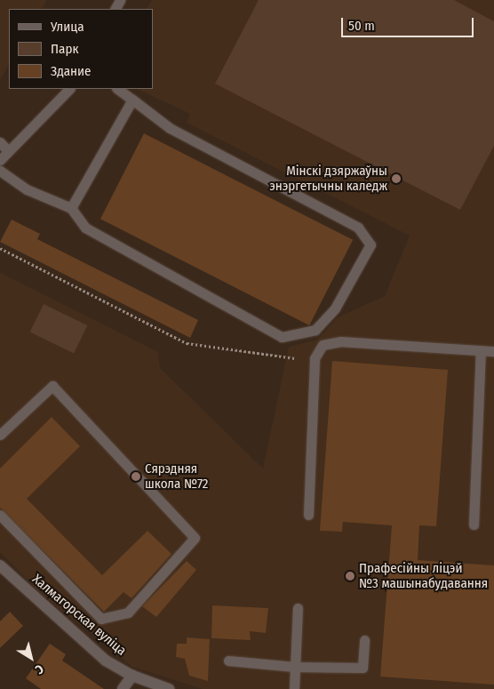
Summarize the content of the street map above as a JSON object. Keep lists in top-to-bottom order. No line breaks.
{"streets":{"street":["Халмагорская вуліца"]},"places":["Мінскі дзяржаўны энэргетычны каледж","Сярэдняя школа №72","Прафесійны ліцэй №3 машынабудавання"],"legend":["Улица","Парк","Здание"],"scale_bar":"50 m","north":"bottom right"}
